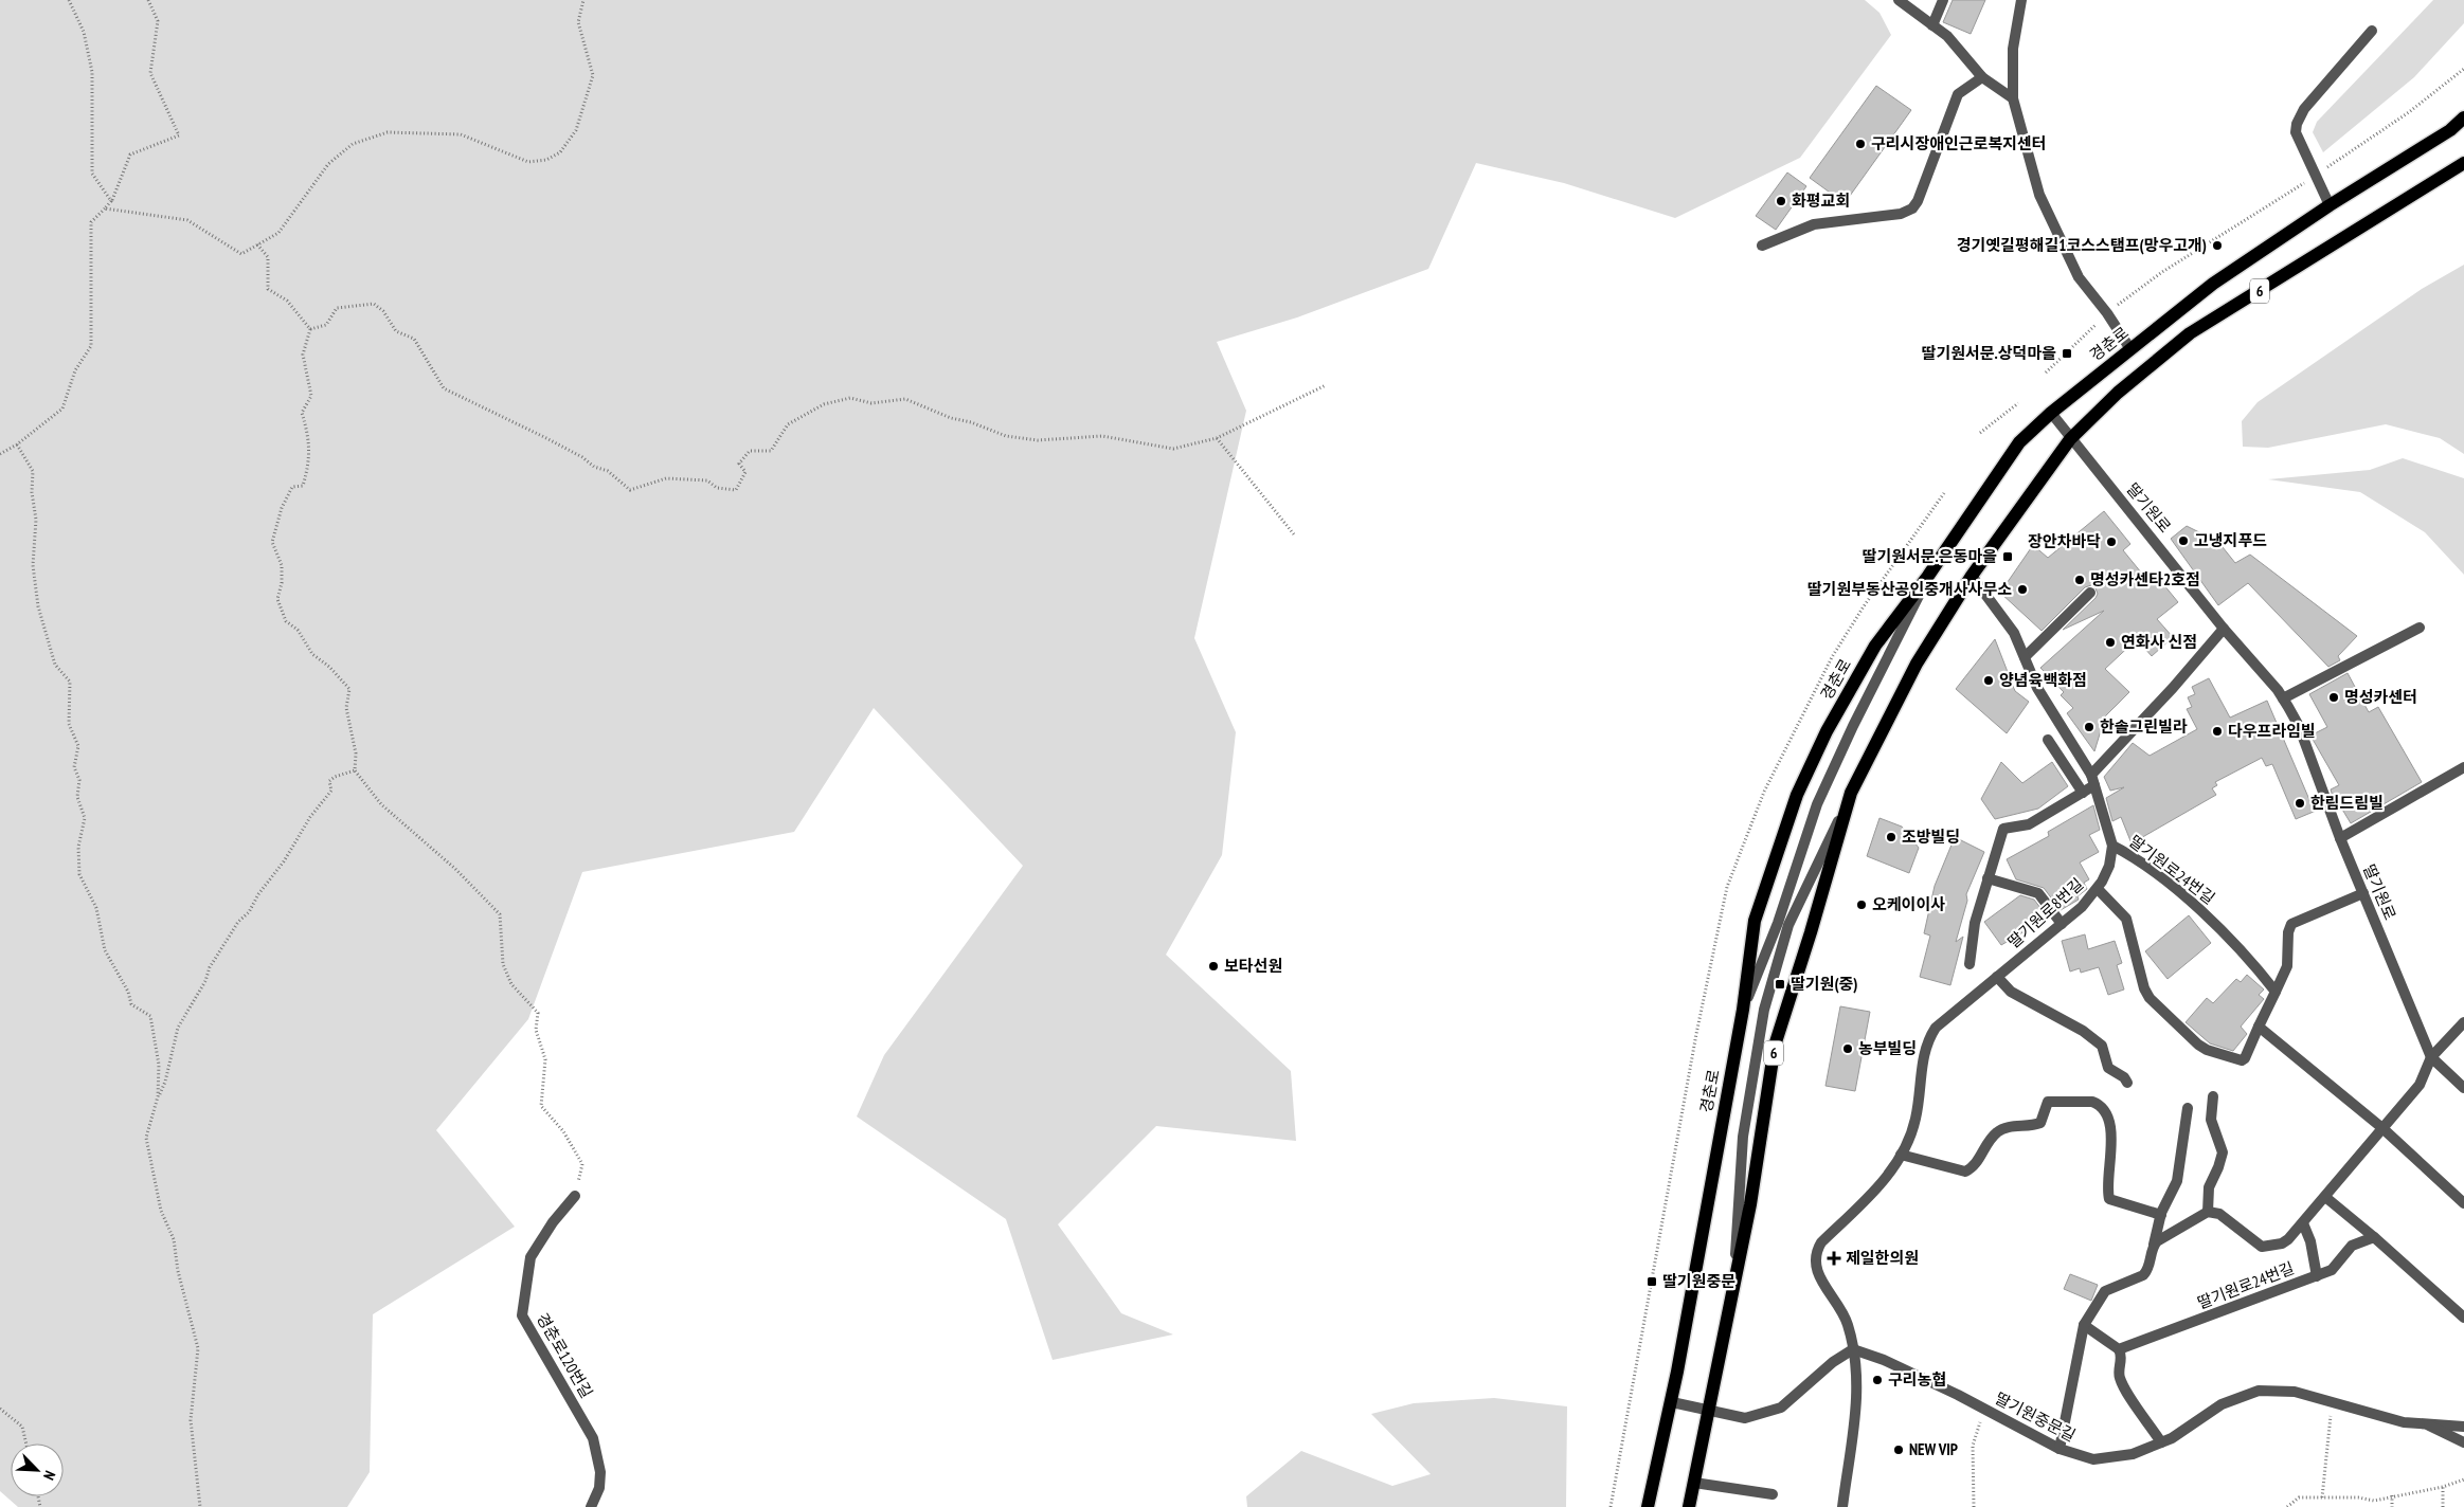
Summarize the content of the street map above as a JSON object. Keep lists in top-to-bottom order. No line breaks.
{"streets":{"main road":["6","경춘로"],"street":["딸기원로","딸기원로24번길","딸기원로8번길","경춘로120번길","딸기원중문길"]},"crossings":[["6","딸기원로"],["경춘로","딸기원로"],["딸기원로","딸기원로24번길"],["딸기원로24번길","딸기원로8번길"],["딸기원로8번길","딸기원중문길"]],"places":{"other":["구리시장애인근로복지센터","화평교회","경기옛길평해길1코스스탬프(망우고개)","고냉지푸드","장안차바닥","명성카센타2호점","딸기원부동산공인중개사사무소","연화사 신점","양념육백화점","명성카센터","한솔그린빌라","다우프라임빌","한림드림빌","조방빌딩","오케이이사","보타선원","농부빌딩","구리농협","NEW VIP"],"transit":["딸기원서문.상덕마을","딸기원서문.은동마을","딸기원(중)","딸기원중문"],"health":["제일한의원"]},"north":"bottom right"}
